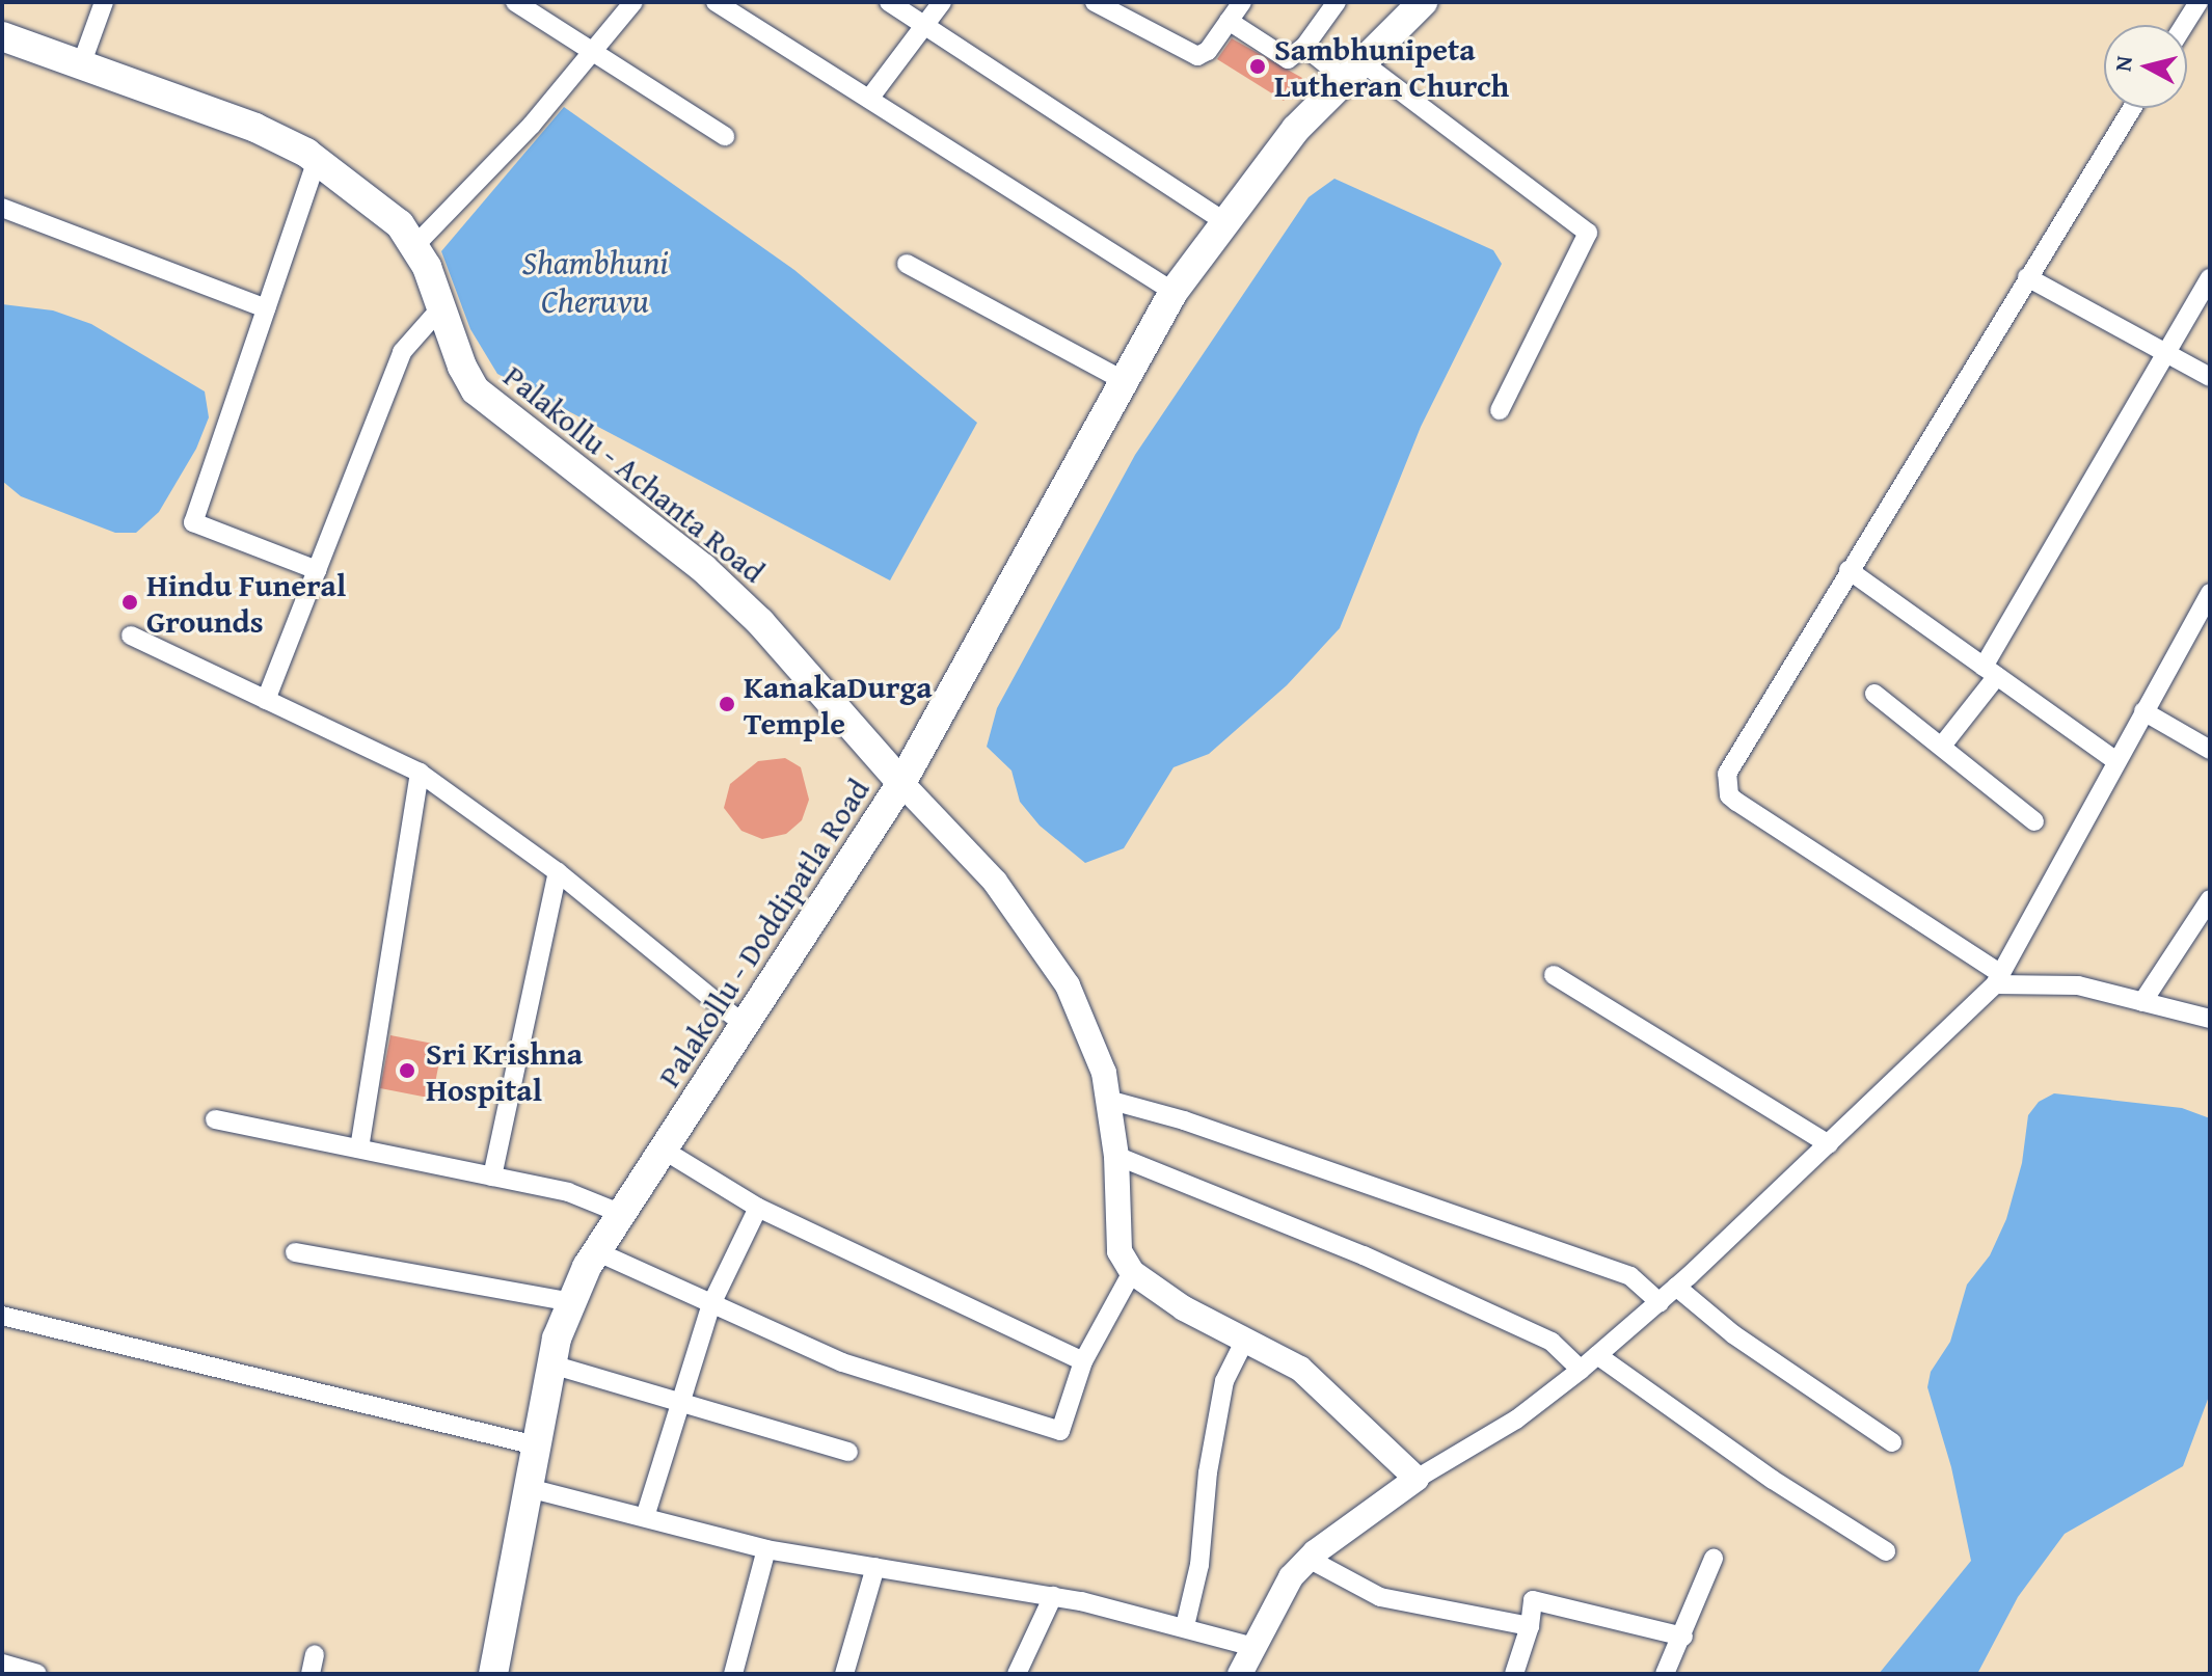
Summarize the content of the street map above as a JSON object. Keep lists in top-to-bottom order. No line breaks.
{"streets":{"main road":["Palakollu - Achanta Road","Palakollu - Doddipatla Road"]},"crossings":[["Palakollu - Achanta Road","Palakollu - Doddipatla Road"]],"water":["Shambhuni Cheruvu"],"places":["Sambhunipeta Lutheran Church","Hindu Funeral Grounds","KanakaDurga Temple","Sri Krishna Hospital"],"north":"left"}
